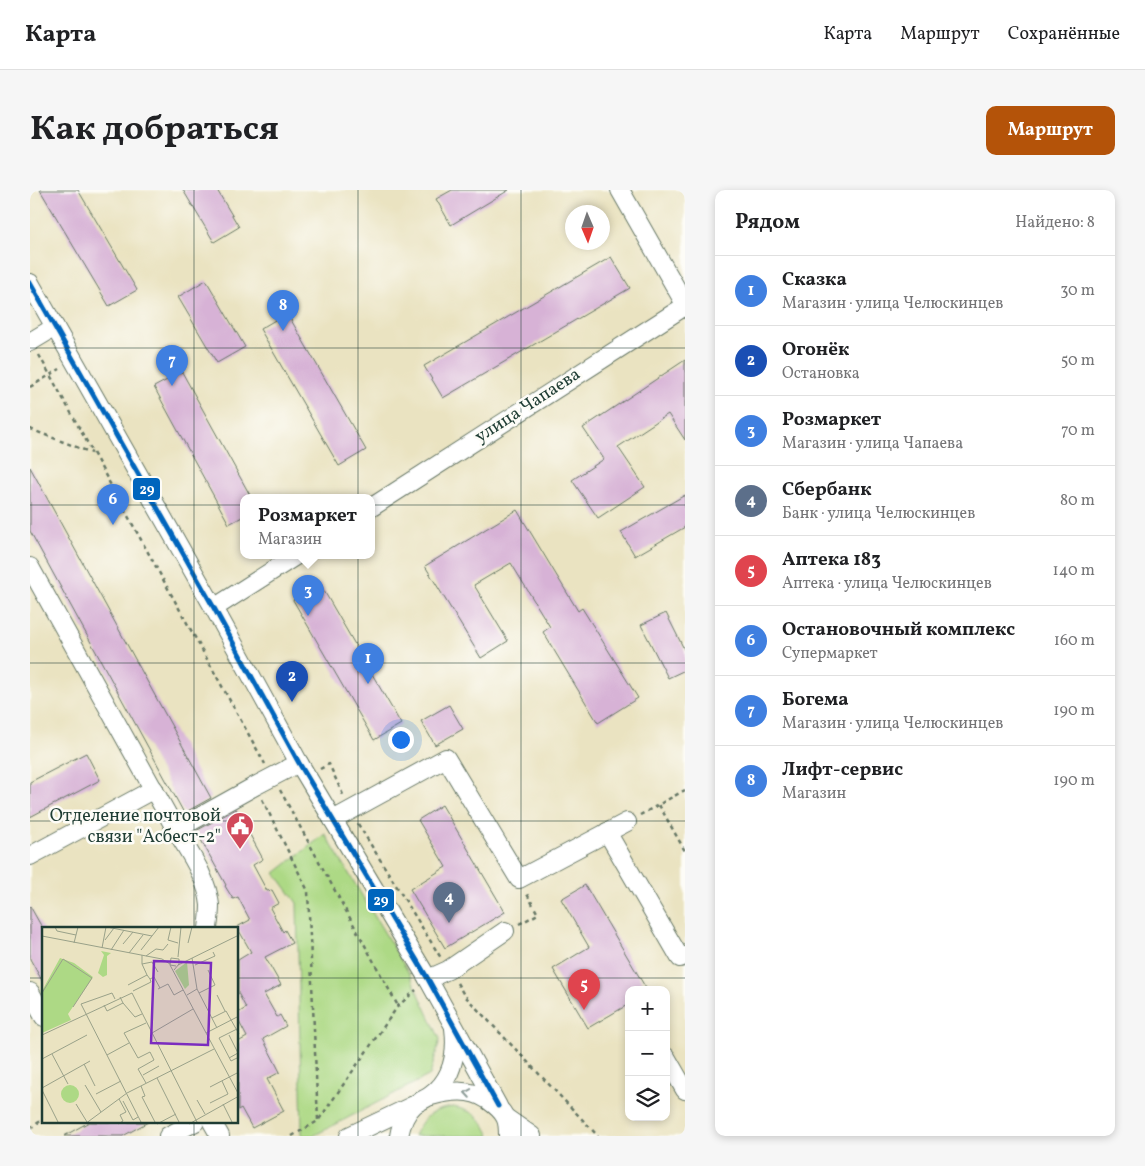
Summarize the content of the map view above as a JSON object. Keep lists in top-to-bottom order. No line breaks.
{"streets":{"street":["улица Чапаева"]},"places":{"public building":["Отделение почтовой связи \"Асбест-2\""]},"lines":["transit line 29"],"north":"bottom","page":{"header":"Карта","nav":["Карта","Маршрут","Сохранённые"],"title":"Как добраться","buttons":"Маршрут","heading":["Рядом","Найдено: 8"],"list":[{"mark":"1","name":"Сказка","note":"Магазин · улица Челюскинцев","value":"30 m"},{"mark":"2","name":"Огонёк","note":"Остановка","value":"50 m"},{"mark":"3","name":"Розмаркет","note":"Магазин · улица Чапаева","value":"70 m"},{"mark":"4","name":"Сбербанк","note":"Банк · улица Челюскинцев","value":"80 m"},{"mark":"5","name":"Аптека 183","note":"Аптека · улица Челюскинцев","value":"140 m"},{"mark":"6","name":"Остановочный комплекс","note":"Супермаркет","value":"160 m"},{"mark":"7","name":"Богема","note":"Магазин · улица Челюскинцев","value":"190 m"},{"mark":"8","name":"Лифт-сервис","note":"Магазин","value":"190 m"}],"pins":["8","7","6","3","1","2","4","5"],"popup":["Розмаркет","Магазин"],"map_buttons":["+","−"]}}
